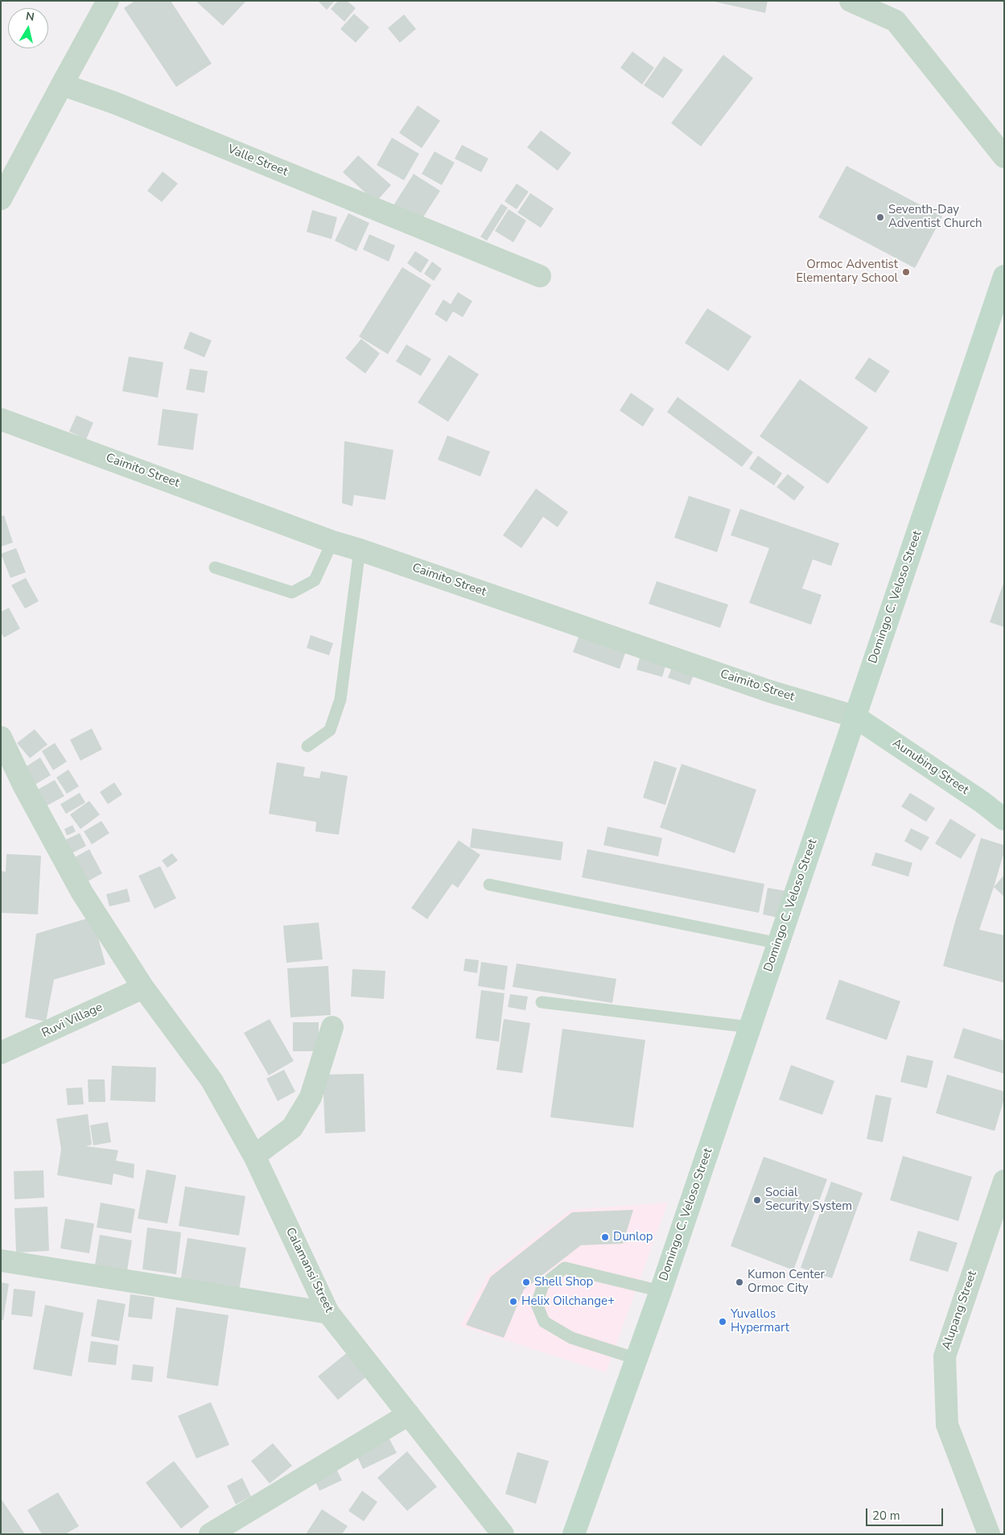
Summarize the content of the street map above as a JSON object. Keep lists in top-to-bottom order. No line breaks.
{"streets":{"main road":["Domingo C. Veloso Street","Aunubing Street"],"street":["Valle Street","Caimito Street","Ruvi Village","Calamansi Street","Alupang Street"]},"crossings":[["Caimito Street","Domingo C. Veloso Street"],["Caimito Street","Aunubing Street"],["Domingo C. Veloso Street","Aunubing Street"],["Ruvi Village","Calamansi Street"]],"places":["Seventh-Day Adventist Church","Ormoc Adventist Elementary School","Social Security System","Dunlop","Shell Shop","Kumon Center Ormoc City","Helix Oilchange+","Yuvallos Hypermart"],"scale_bar":"20 m","north":"top"}
